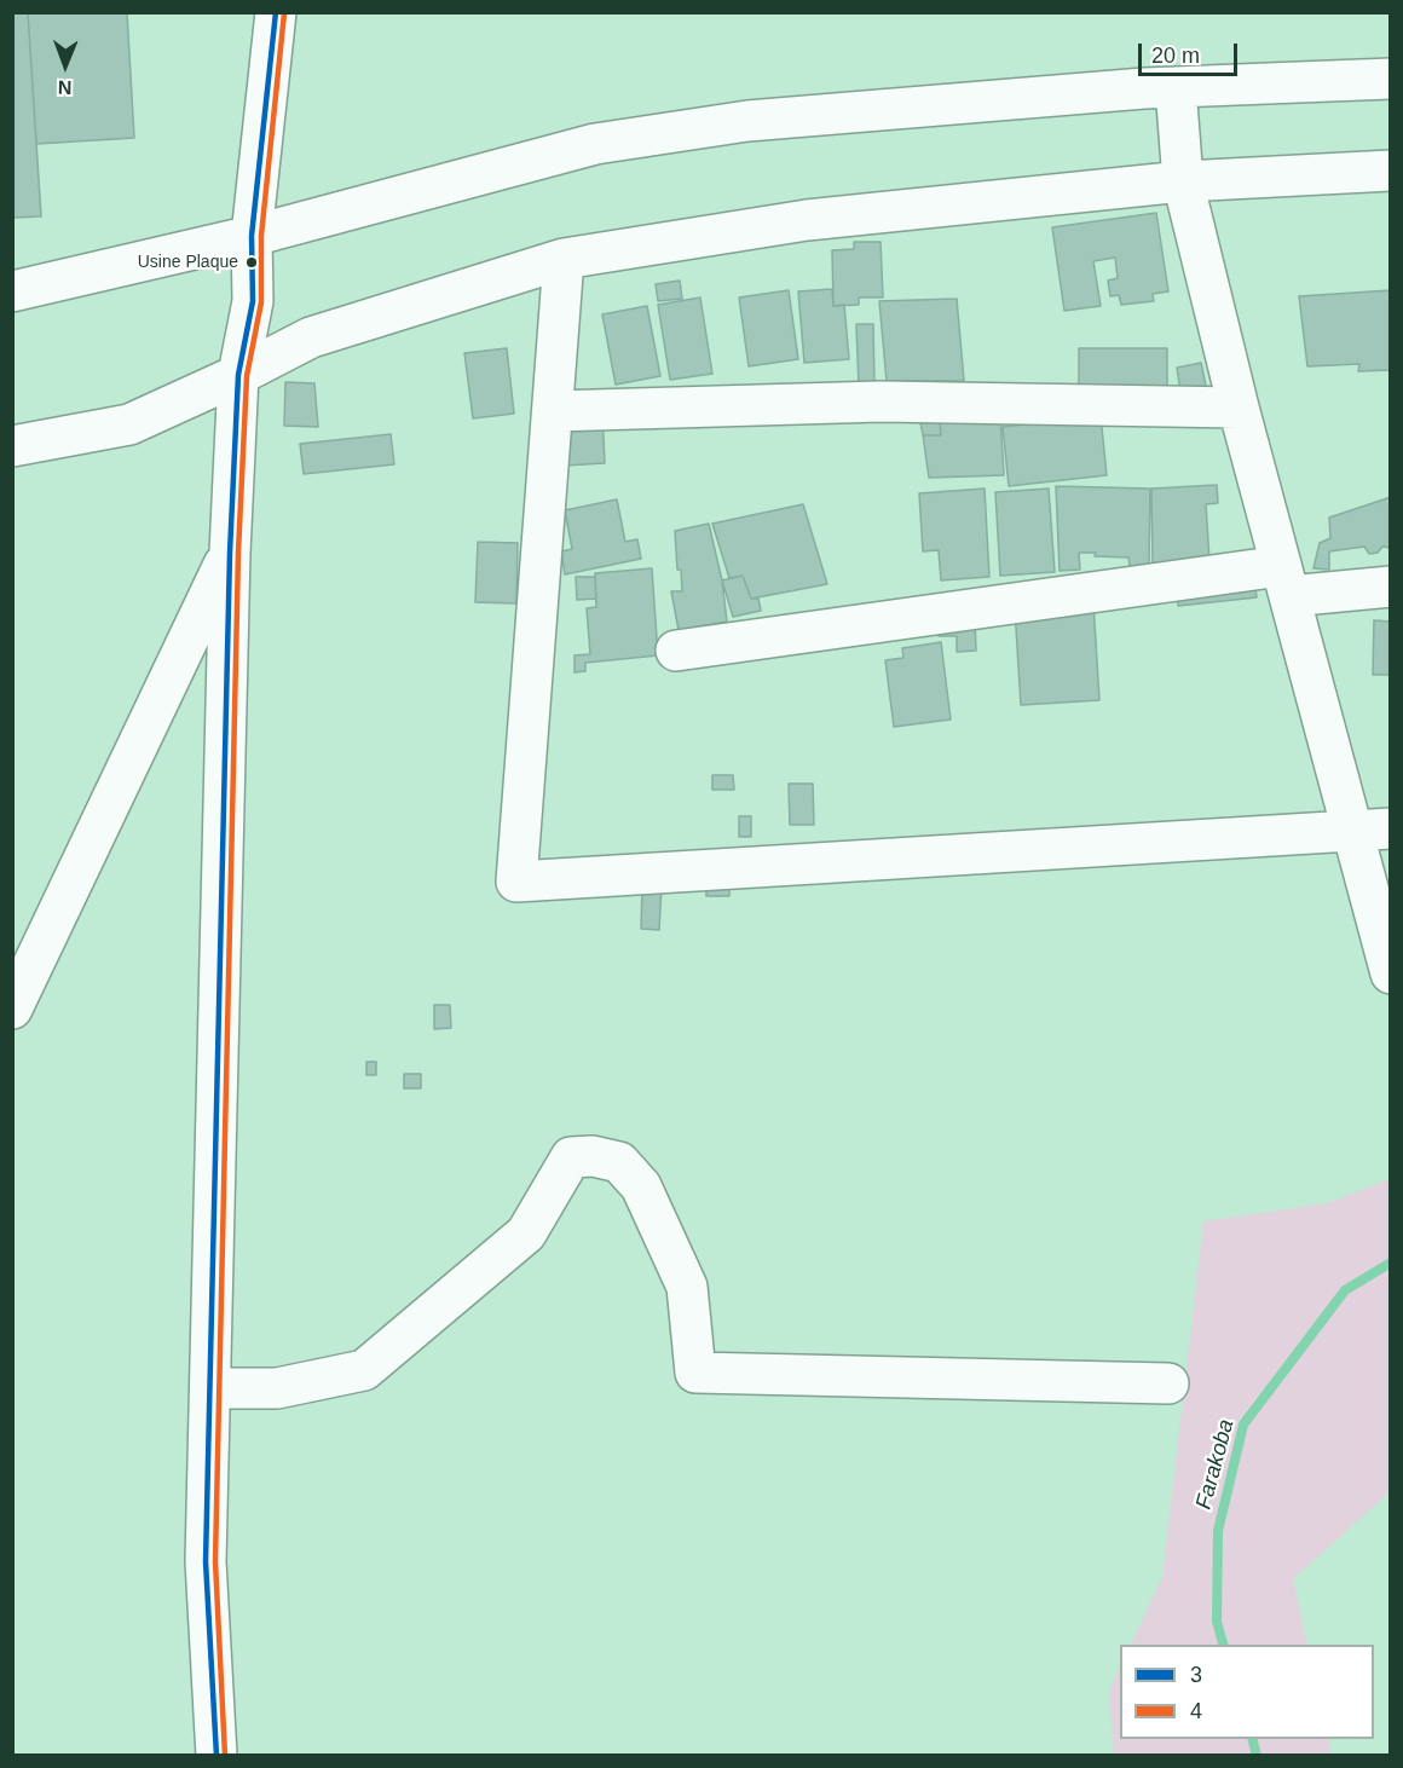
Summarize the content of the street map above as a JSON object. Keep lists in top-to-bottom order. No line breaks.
{"water":["Farakoba"],"places":["Usine Plaque"],"lines":["transit line 3","transit line 4"],"legend":["3","4"],"scale_bar":"20 m","north":"bottom"}
